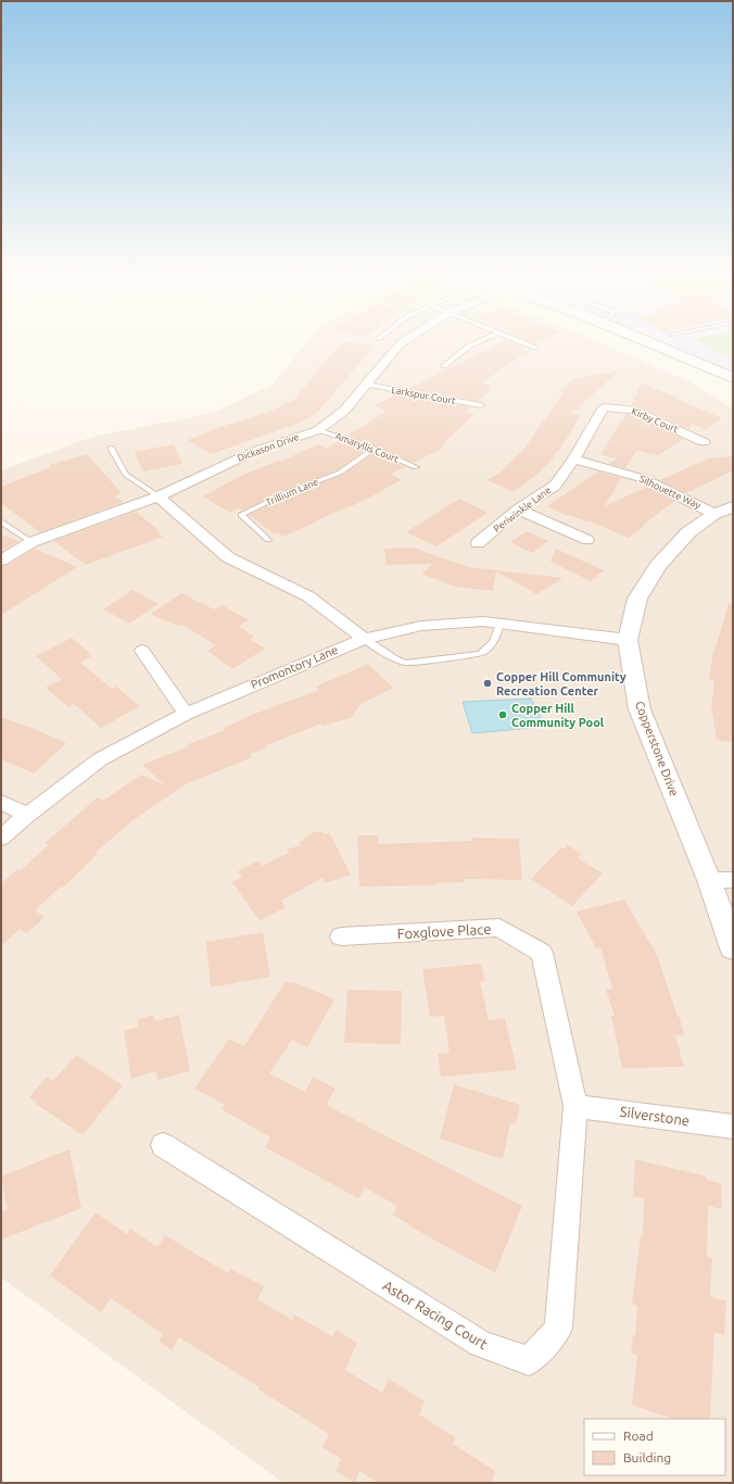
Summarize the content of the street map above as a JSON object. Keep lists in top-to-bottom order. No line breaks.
{"streets":{"street":["Kirby Court","Dickason Drive","Silhouette Way","Periwinkle Lane","Promontory Lane","Copperstone Drive","Foxglove Place","Silverstone","Astor Racing Court"],"lane":["Larkspur Court","Amaryllis Court","Trillium Lane"]},"crossings":[["Larkspur Court","Dickason Drive"],["Kirby Court","Periwinkle Lane"],["Dickason Drive","Amaryllis Court"],["Amaryllis Court","Trillium Lane"],["Silhouette Way","Periwinkle Lane"],["Silhouette Way","Copperstone Drive"],["Promontory Lane","Copperstone Drive"],["Foxglove Place","Silverstone"],["Foxglove Place","Astor Racing Court"],["Silverstone","Astor Racing Court"]],"places":["Copper Hill Community Recreation Center","Copper Hill Community Pool"],"legend":["Road","Building"]}
